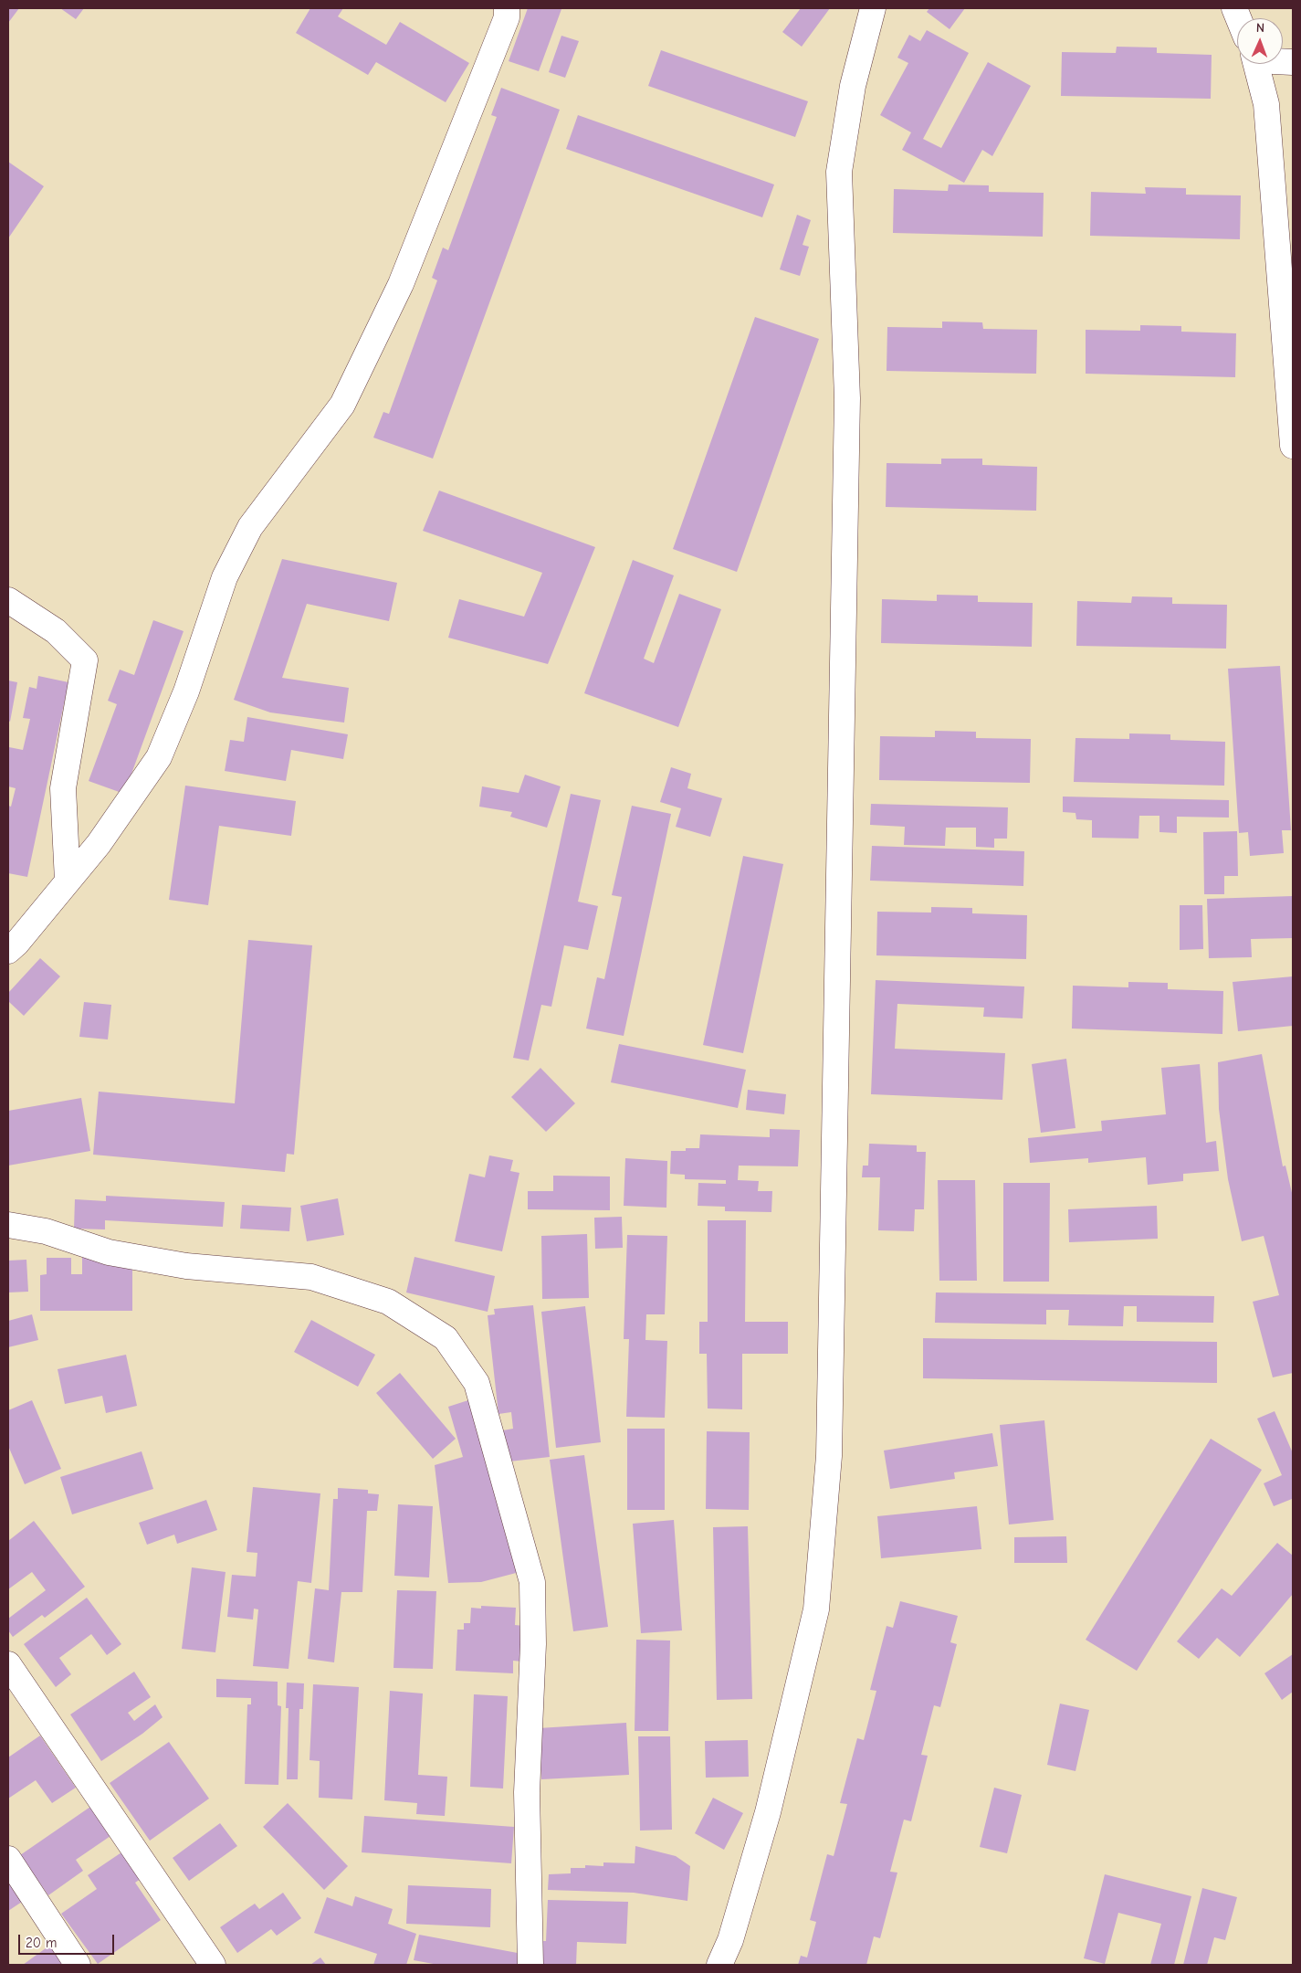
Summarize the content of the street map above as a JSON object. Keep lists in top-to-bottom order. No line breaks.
{"scale_bar":"20 m","north":"top"}
